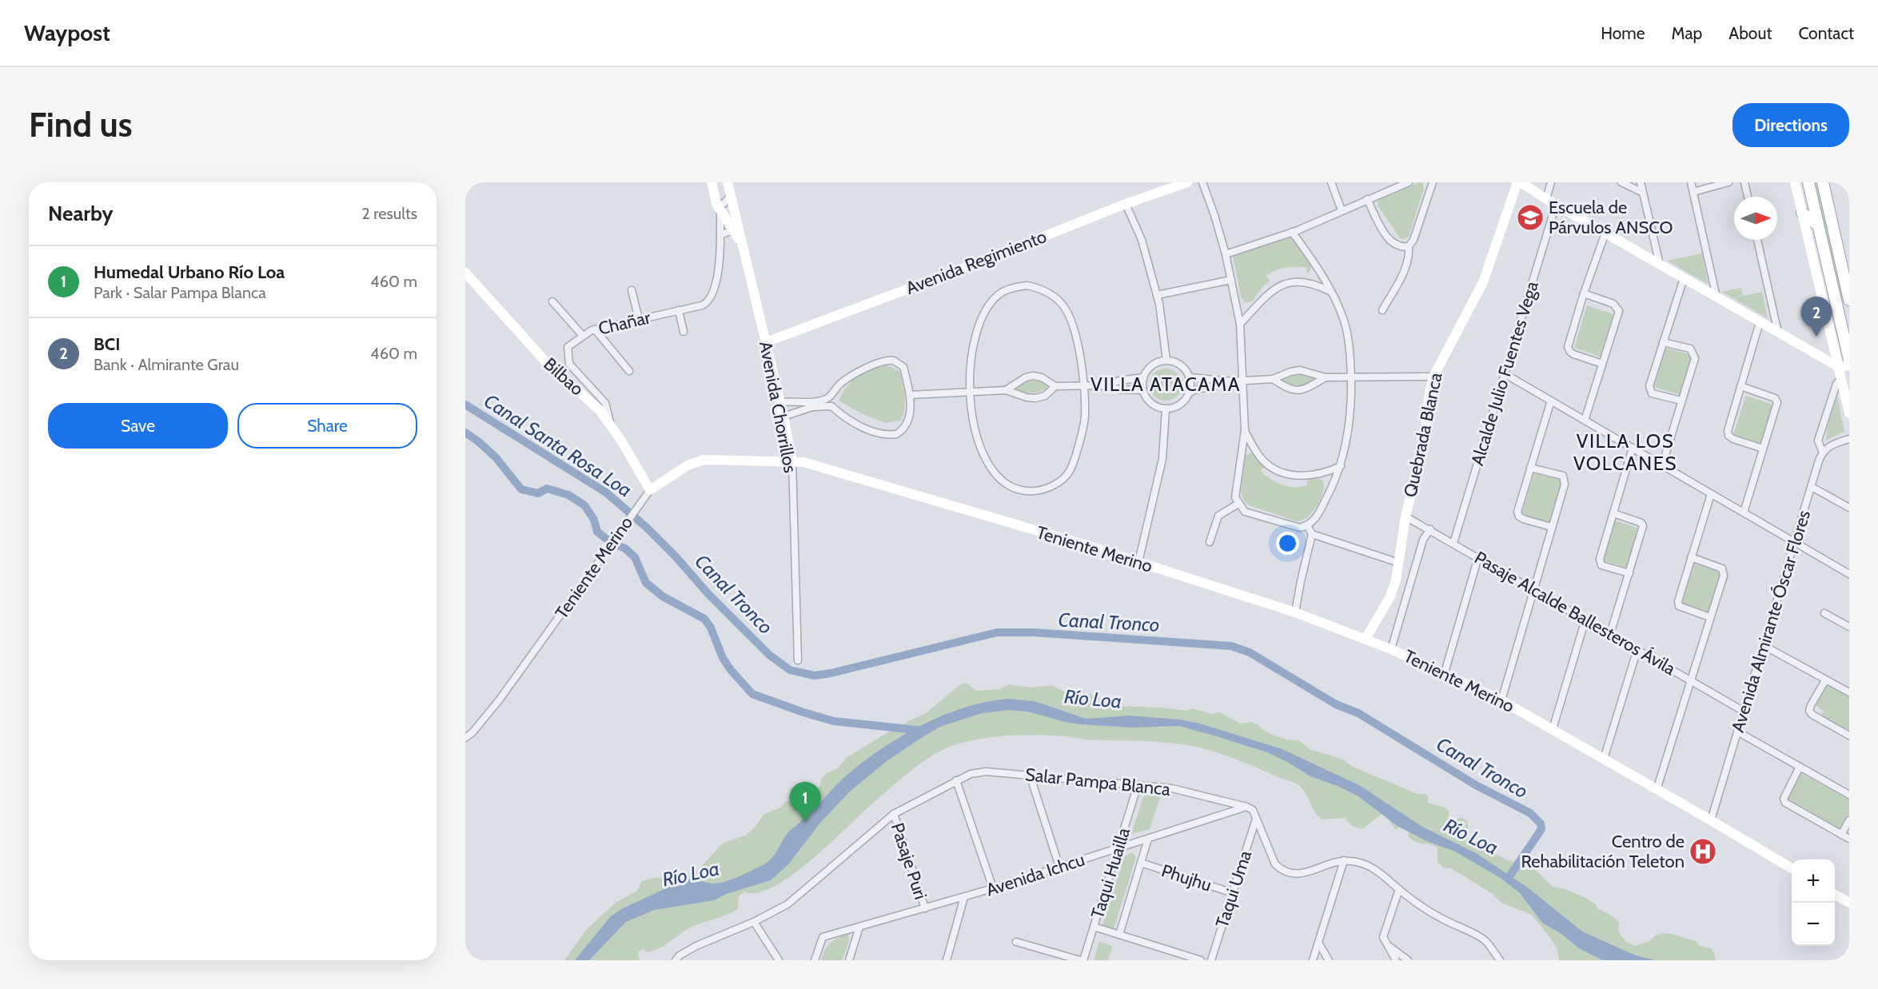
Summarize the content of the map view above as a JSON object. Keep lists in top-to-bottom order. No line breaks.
{"streets":{"street":["Avenida Regimiento","Chañar","Alcalde Julio Fuentes Vega","Bilbao","Avenida Chorrillos","Quebrada Blanca","Teniente Merino","Pasaje Alcalde Ballesteros Ávila","Avenida Almirante Óscar Flores","Salar Pampa Blanca","Pasaje Puri","Taqui Huailla","Avenida Ichcu","Phujhu","Taqui Uma"]},"crossings":[["Avenida Regimiento","Avenida Chorrillos"],["Chañar","Bilbao"],["Alcalde Julio Fuentes Vega","Pasaje Alcalde Ballesteros Ávila"],["Bilbao","Teniente Merino"],["Avenida Chorrillos","Teniente Merino"],["Quebrada Blanca","Teniente Merino"],["Quebrada Blanca","Pasaje Alcalde Ballesteros Ávila"],["Teniente Merino","Avenida Almirante Óscar Flores"],["Pasaje Alcalde Ballesteros Ávila","Avenida Almirante Óscar Flores"],["Salar Pampa Blanca","Pasaje Puri"],["Salar Pampa Blanca","Taqui Huailla"],["Salar Pampa Blanca","Avenida Ichcu"],["Pasaje Puri","Avenida Ichcu"],["Taqui Huailla","Avenida Ichcu"],["Taqui Huailla","Phujhu"],["Phujhu","Taqui Uma"]],"districts":["VILLA ATACAMA","VILLA LOS VOLCANES"],"water":["Canal Santa Rosa Loa","Canal Tronco","Río Loa"],"places":{"school or university":["Escuela de Párvulos ANSCO"],"hospital":["Centro de Rehabilitación Teleton"]},"north":"right","page":{"header":"Waypost","nav":["Home","Map","About","Contact"],"buttons":["Directions",["Save","Share"]],"title":"Find us","heading":["Nearby","2 results"],"list":[{"mark":"1","name":"Humedal Urbano Río Loa","note":"Park · Salar Pampa Blanca","value":"460 m"},{"mark":"2","name":"BCI","note":"Bank · Almirante Grau","value":"460 m"}],"pins":["2","1"],"map_buttons":["+","−"]}}
